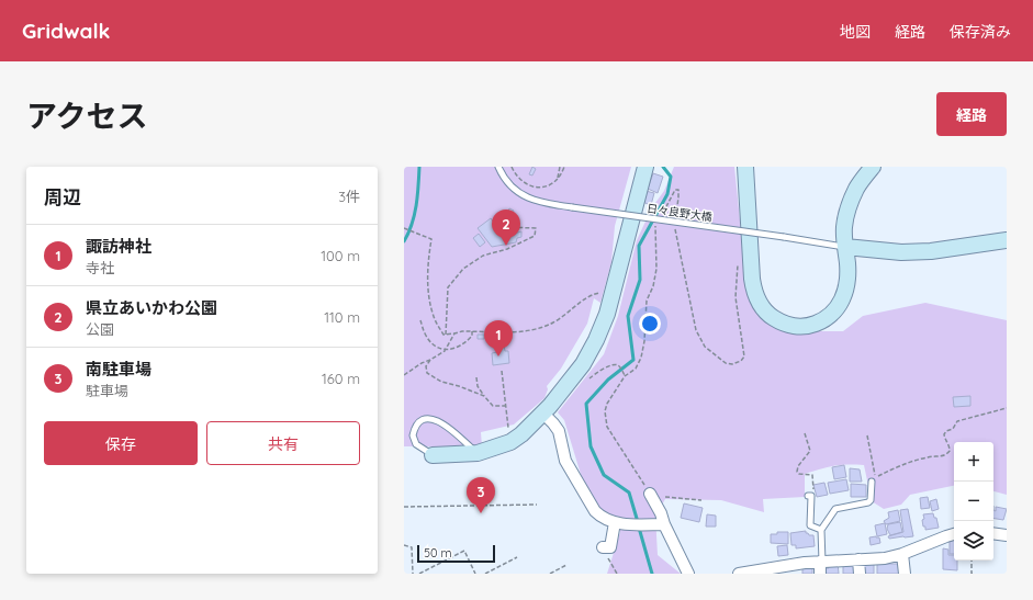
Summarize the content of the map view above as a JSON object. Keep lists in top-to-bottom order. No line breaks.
{"streets":{"lane":["日々良野大橋"]},"scale_bar":"50 m","page":{"header":"Gridwalk","nav":["地図","経路","保存済み"],"title":"アクセス","buttons":["経路",["保存","共有"]],"heading":["周辺","3件"],"pins":["2","1","3"],"list":[{"mark":"1","name":"諏訪神社","note":"寺社","value":"100 m"},{"mark":"2","name":"県立あいかわ公園","note":"公園","value":"110 m"},{"mark":"3","name":"南駐車場","note":"駐車場","value":"160 m"}],"map_buttons":["+","−"],"scale":"50 m"}}
